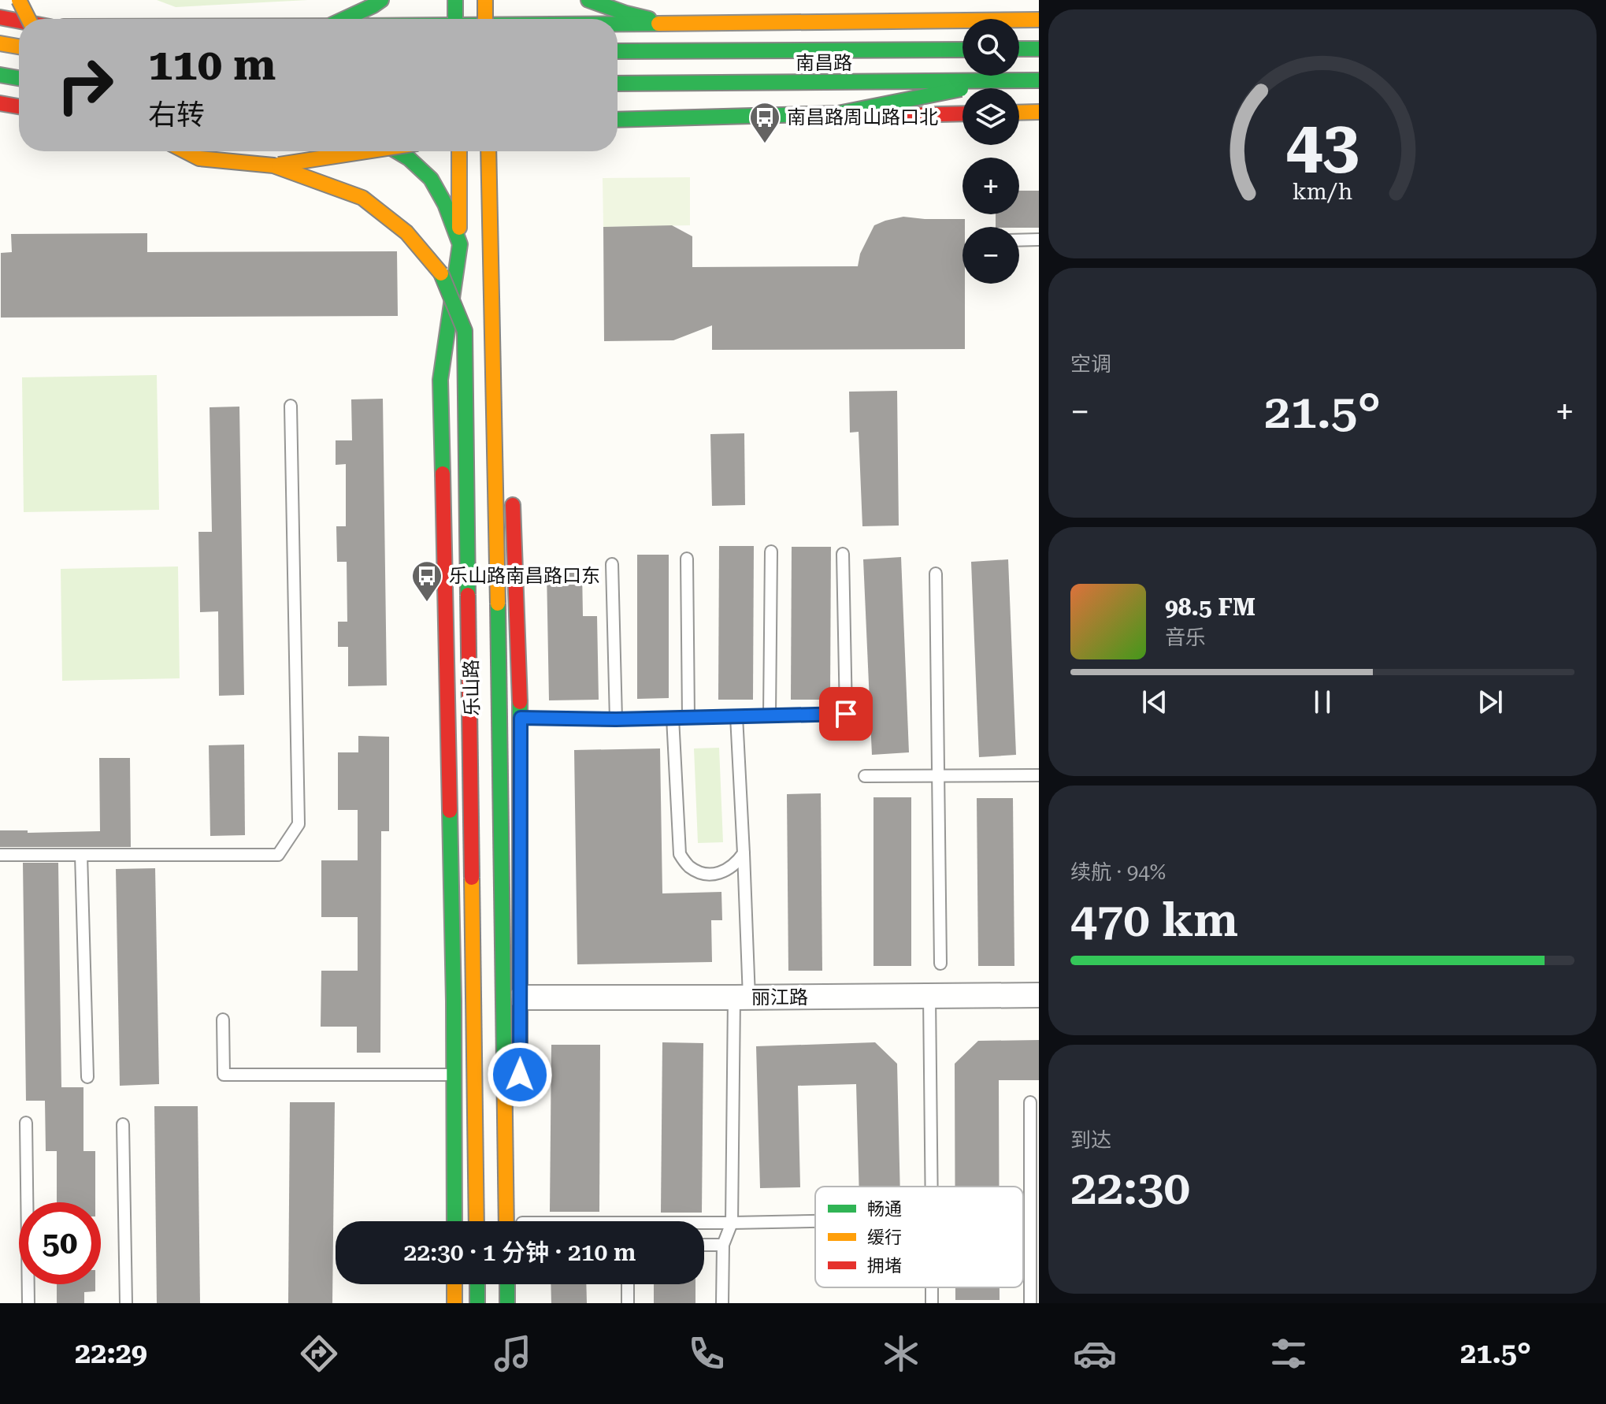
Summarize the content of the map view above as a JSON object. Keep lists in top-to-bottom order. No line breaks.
{"streets":{"main road":["南昌路","乐山路"],"street":["丽江路"]},"places":{"bus stop":["南昌路周山路口北","乐山路南昌路口东"]},"legend":["畅通","缓行","拥堵"],"page":{"map_buttons":["+","−"],"turn":["110 m","右转"],"tile":["空调",["续航 · 94%","470 km"],["到达","22:30"]],"heat":["−","21.5°","+"],"song":["98.5 FM","音乐"],"limit":"50","trip":"22:30 · 1 分钟 · 210 m","tabs":["22:29","21.5°"],"gauge":["43","km/h"]}}
